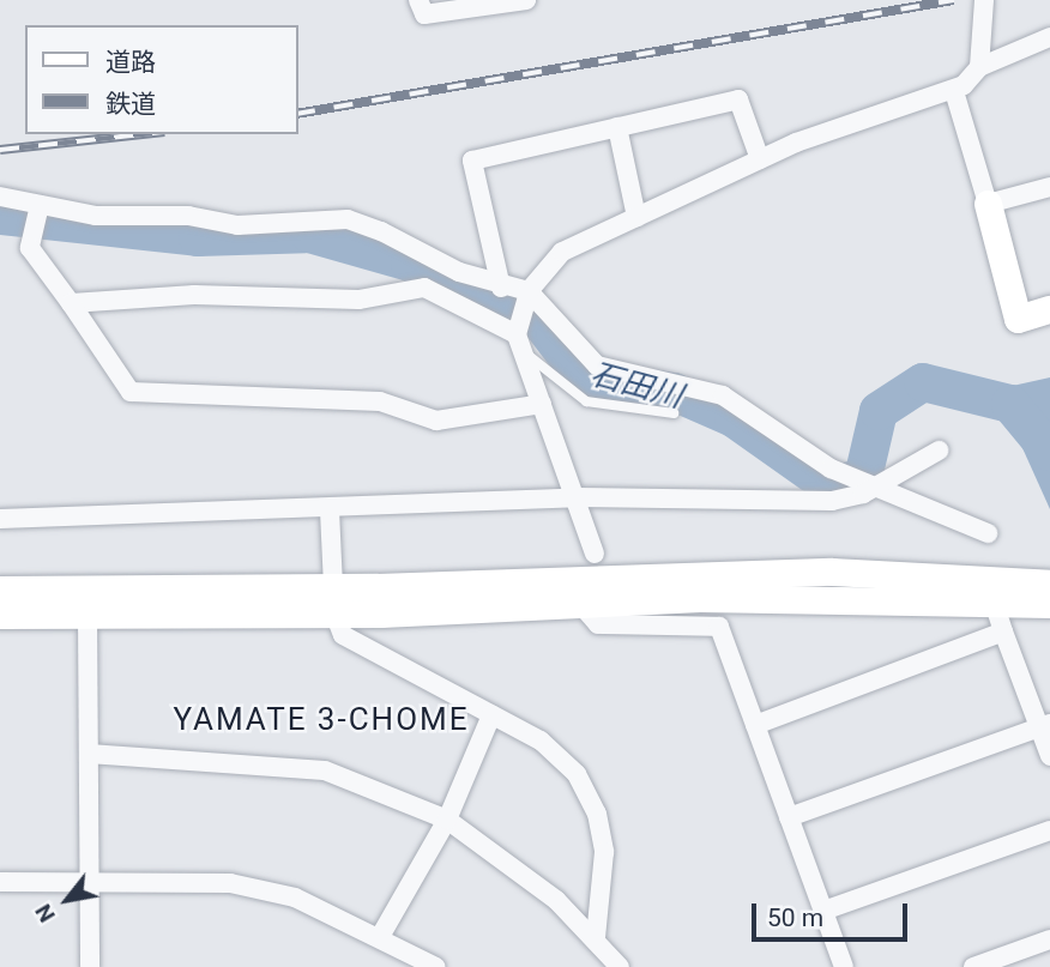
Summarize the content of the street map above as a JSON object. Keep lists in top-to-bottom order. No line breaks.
{"districts":["YAMATE 3-CHOME"],"water":["石田川"],"legend":["道路","鉄道"],"scale_bar":"50 m","north":"bottom left"}
